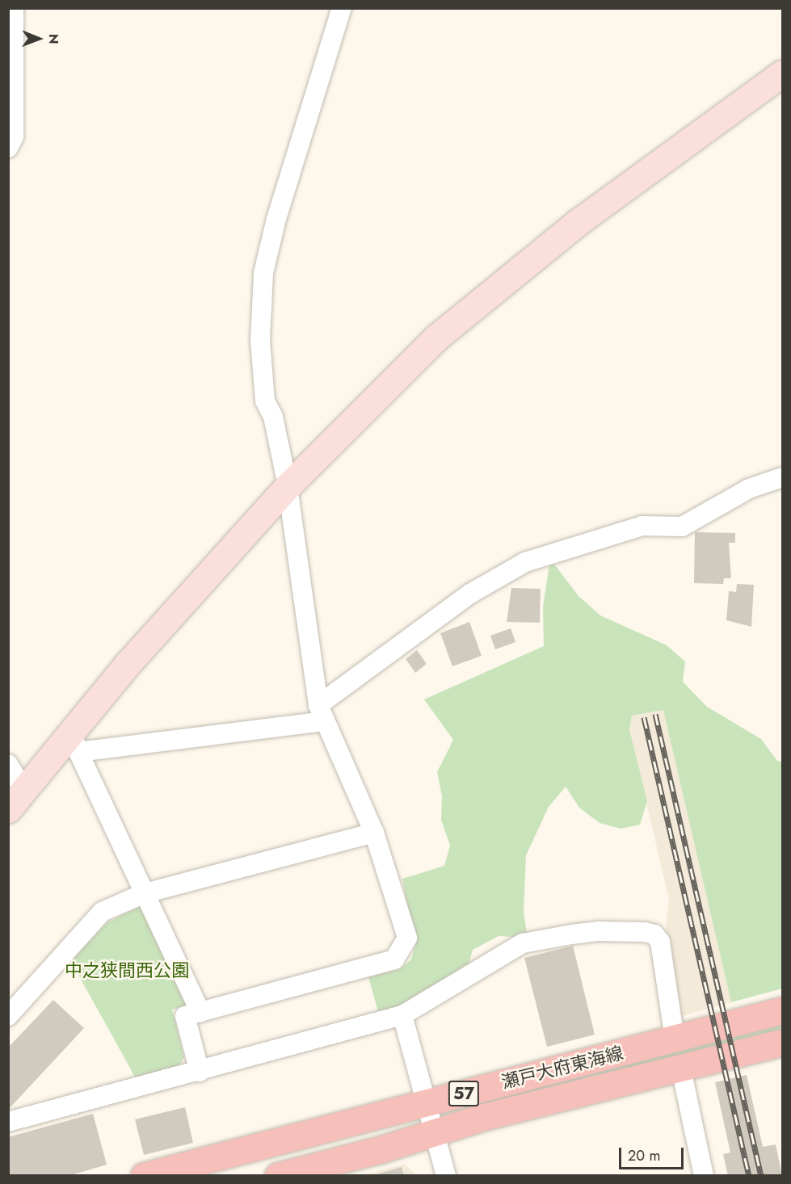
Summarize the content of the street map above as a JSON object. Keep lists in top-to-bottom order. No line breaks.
{"streets":{"main road":["瀬戸大府東海線","57"]},"parks":["中之狭間西公園"],"scale_bar":"20 m","north":"right"}
